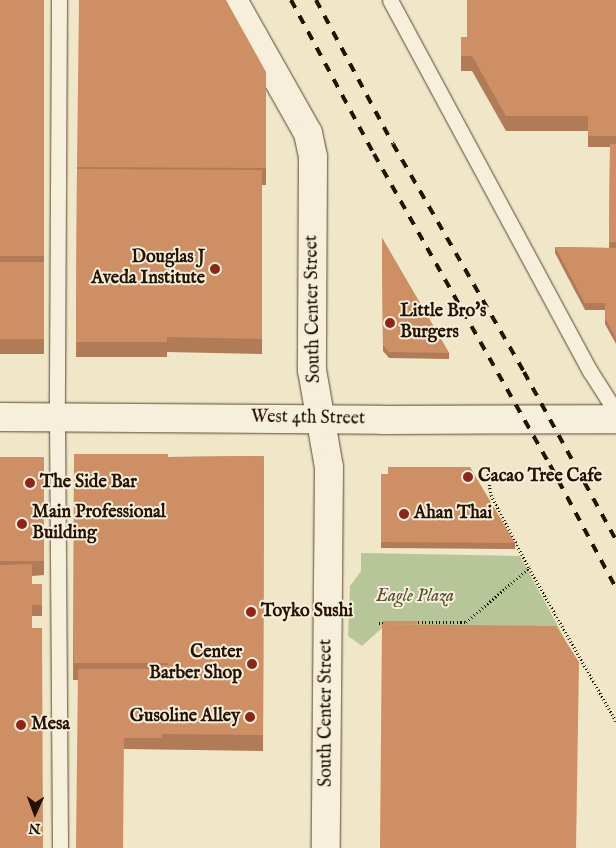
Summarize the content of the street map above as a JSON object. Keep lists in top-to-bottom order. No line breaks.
{"streets":{"street":["South Center Street","West 4th Street"]},"crossings":[["South Center Street","West 4th Street"]],"parks":["Eagle Plaza"],"places":["Douglas J Aveda Institute","Little Bro's Burgers","Cacao Tree Cafe","The Side Bar","Ahan Thai","Main Professional Building","Toyko Sushi","Center Barber Shop","Gusoline Alley","Mesa"],"north":"bottom"}
